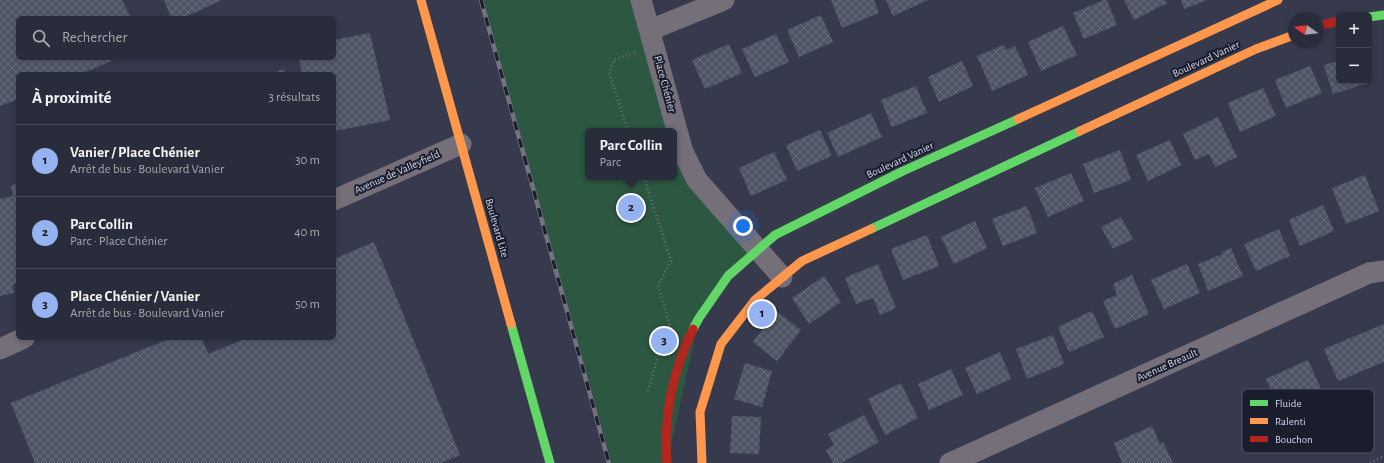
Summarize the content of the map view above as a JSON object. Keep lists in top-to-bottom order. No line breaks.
{"streets":{"street":["Boulevard Vanier","Place Chénier","Avenue de Valleyfield","Boulevard Lite","Avenue Breault"]},"crossings":[["Boulevard Vanier","Place Chénier"],["Avenue de Valleyfield","Boulevard Lite"]],"legend":["Fluide","Ralenti","Bouchon"],"north":"left","page":{"map_buttons":["+","−"],"search":"Rechercher","heading":["À proximité","3 résultats"],"list":[{"mark":"1","name":"Vanier / Place Chénier","note":"Arrêt de bus · Boulevard Vanier","value":"30 m"},{"mark":"2","name":"Parc Collin","note":"Parc · Place Chénier","value":"40 m"},{"mark":"3","name":"Place Chénier / Vanier","note":"Arrêt de bus · Boulevard Vanier","value":"50 m"}],"popup":["Parc Collin","Parc"],"pins":["2","1","3"]}}
